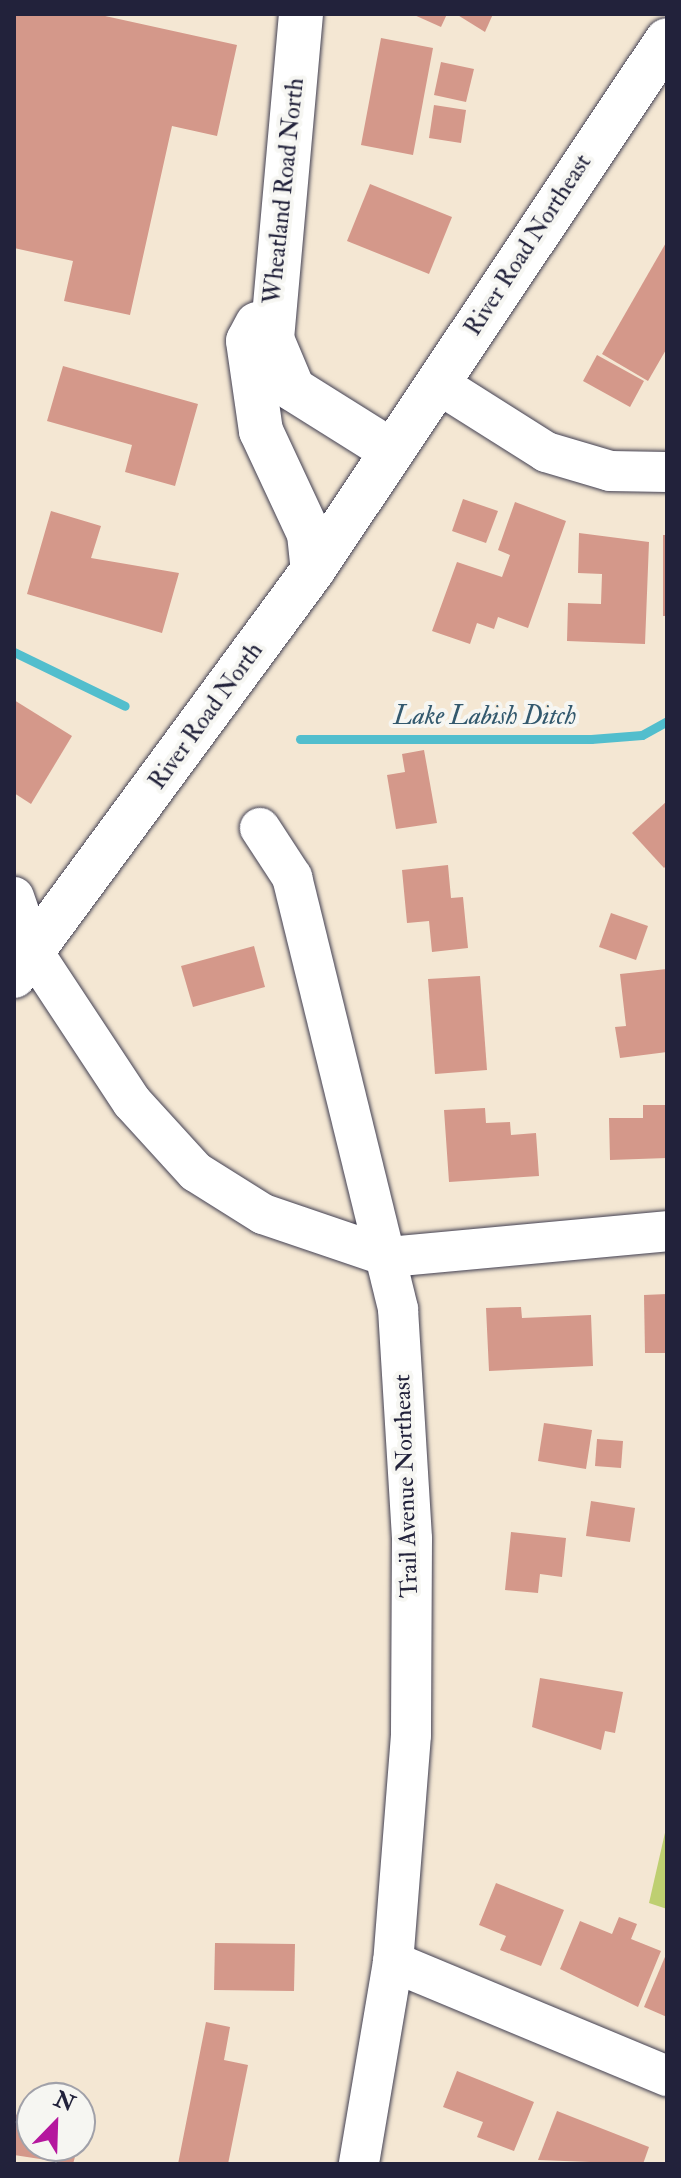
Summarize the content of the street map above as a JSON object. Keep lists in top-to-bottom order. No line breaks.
{"streets":{"main road":["Wheatland Road North","River Road Northeast","River Road North"],"street":["Trail Avenue Northeast"]},"crossings":[["Wheatland Road North","River Road Northeast"],["Wheatland Road North","River Road North"],["River Road Northeast","River Road North"]],"water":["Lake Labish Ditch"],"north":"top right"}
